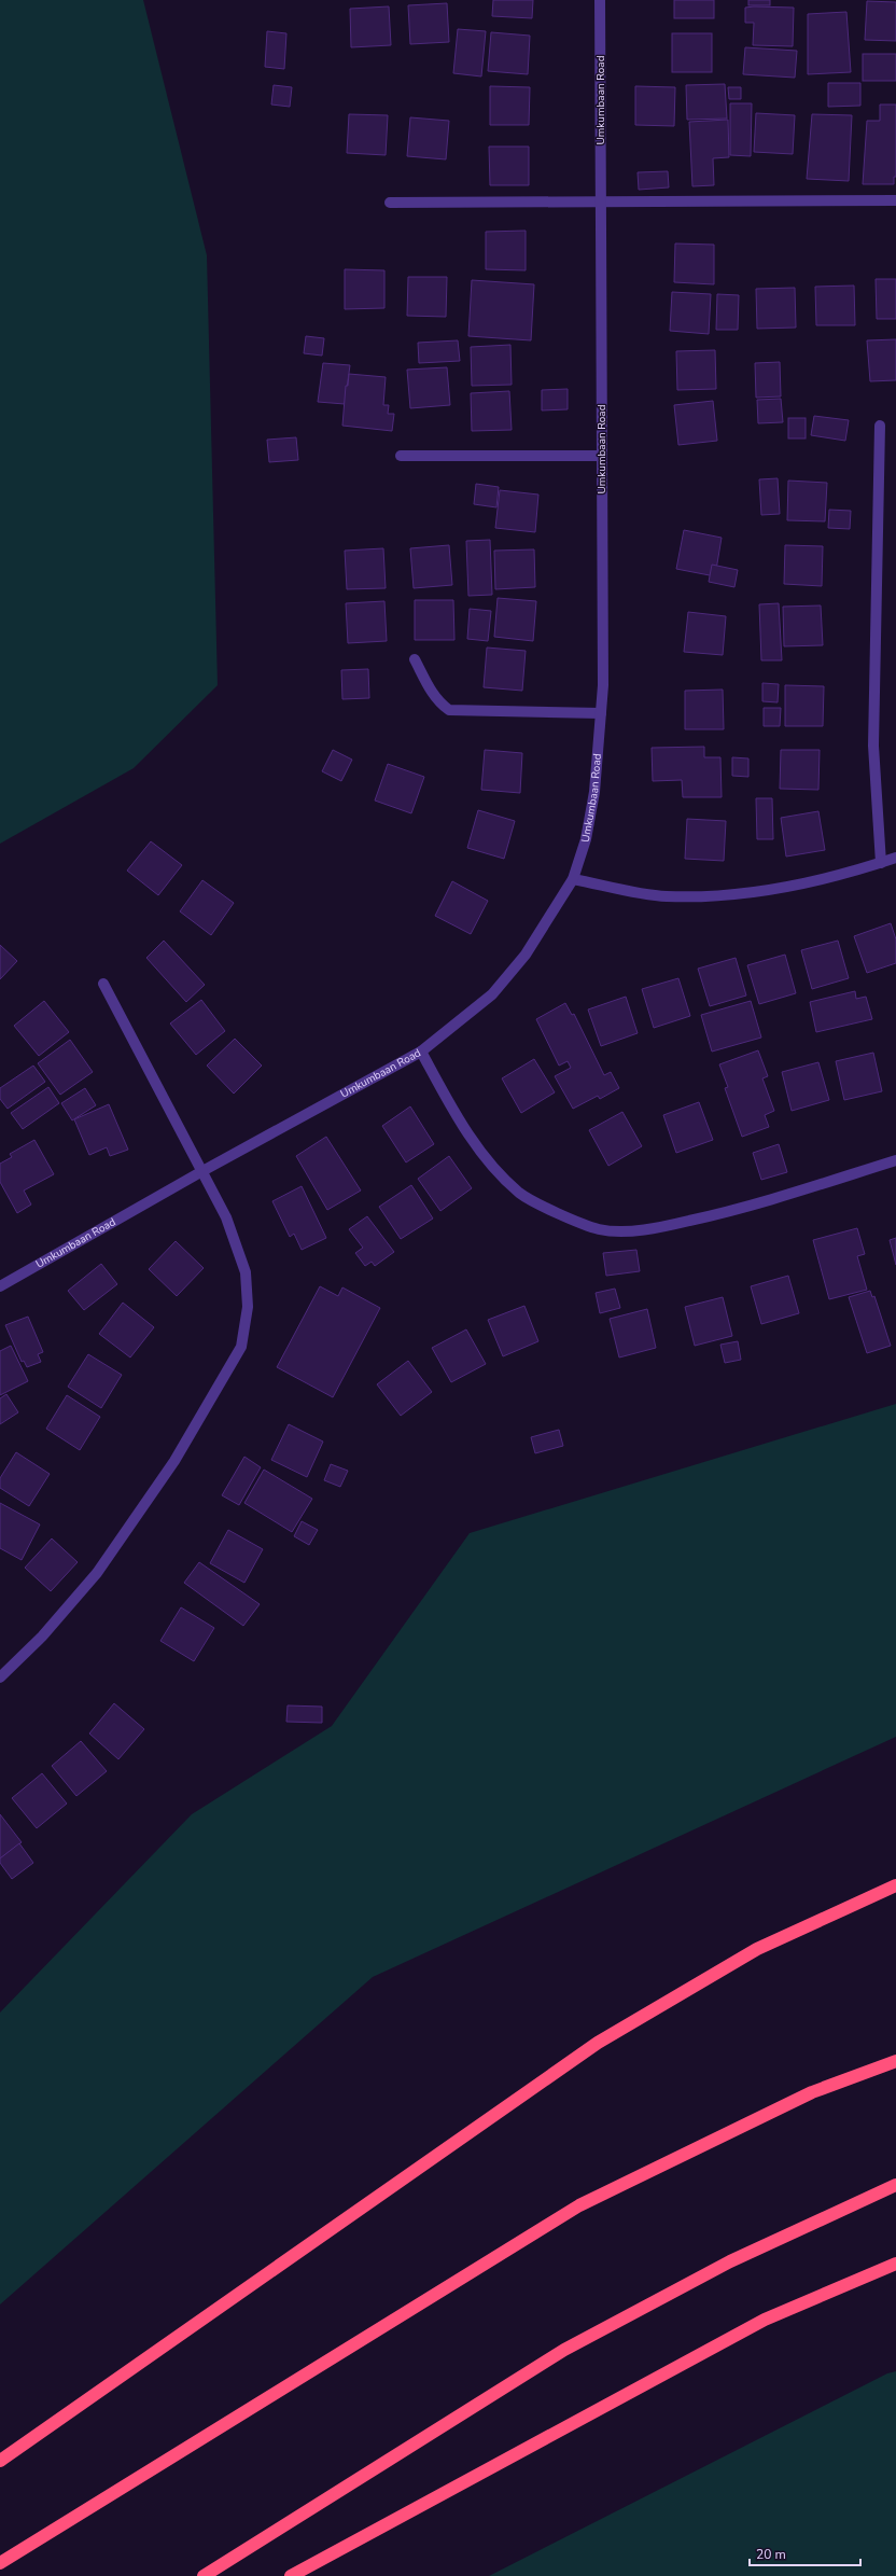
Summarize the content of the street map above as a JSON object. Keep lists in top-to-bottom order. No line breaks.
{"streets":{"street":["Umkumbaan Road"]},"scale_bar":"20 m"}
